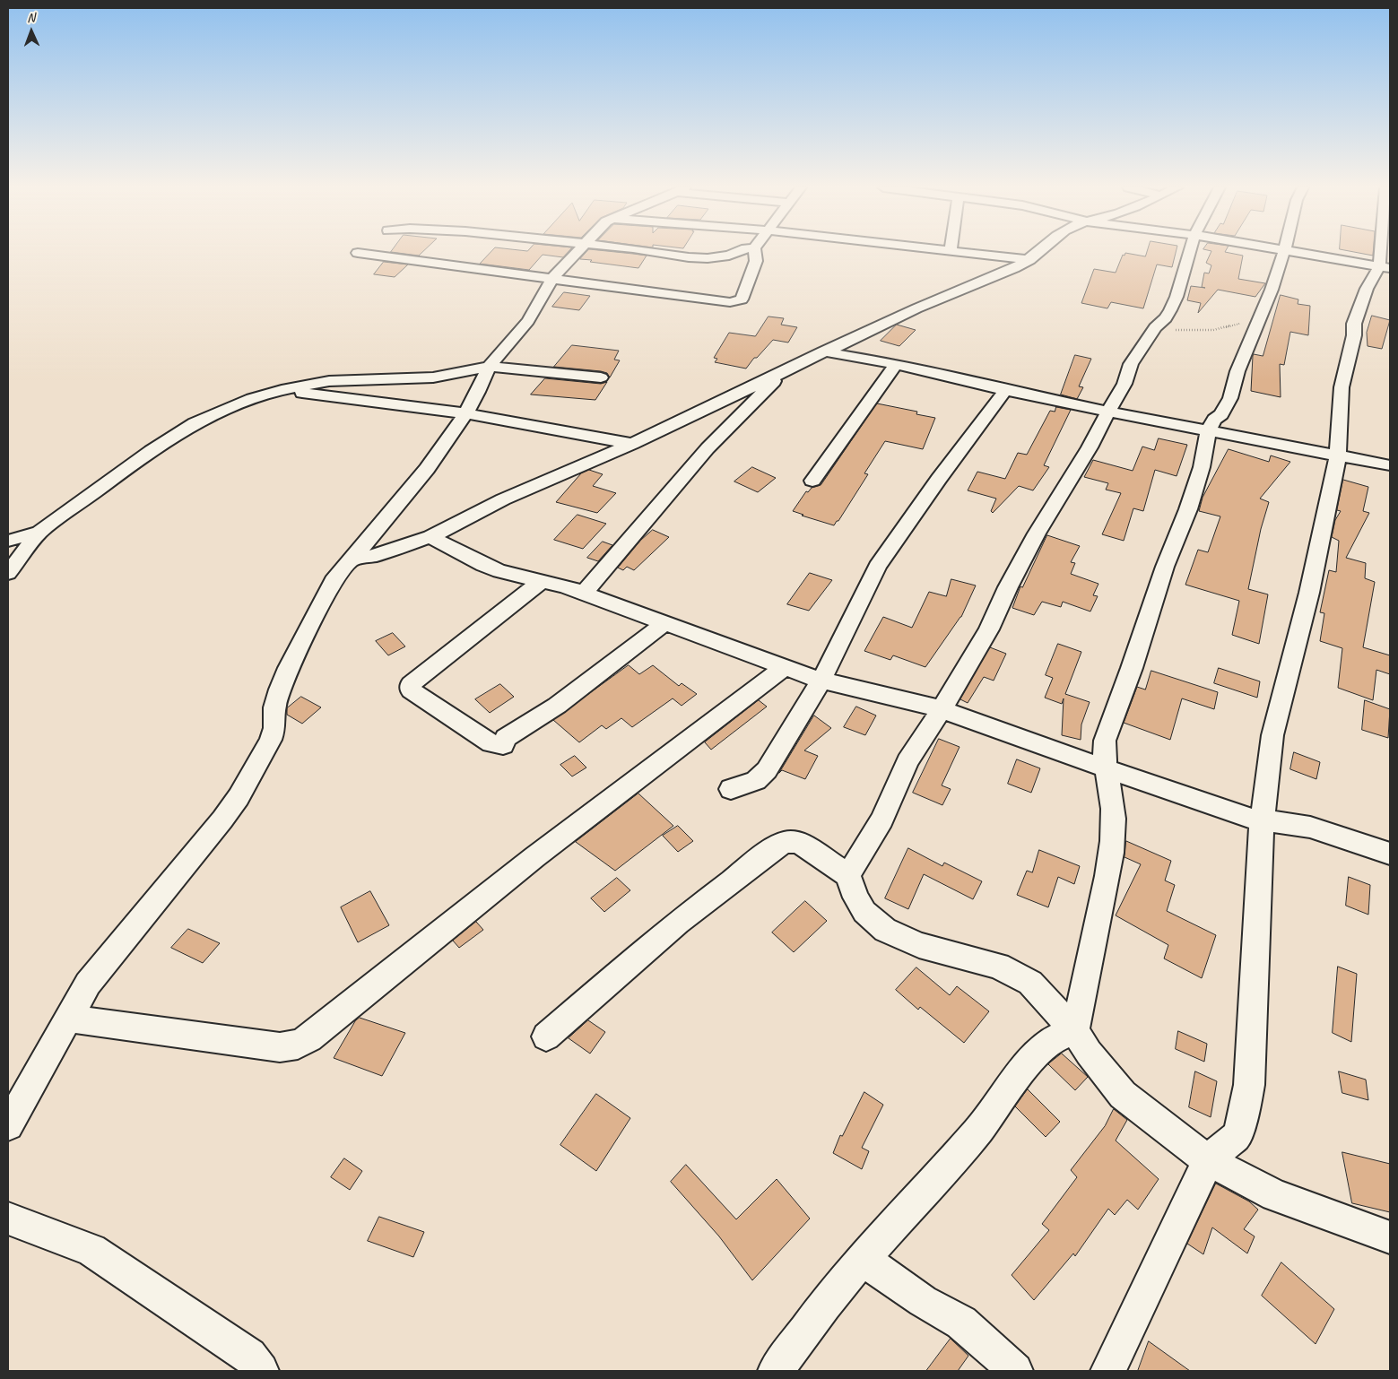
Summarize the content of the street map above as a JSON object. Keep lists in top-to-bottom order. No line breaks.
{"north":"top"}
